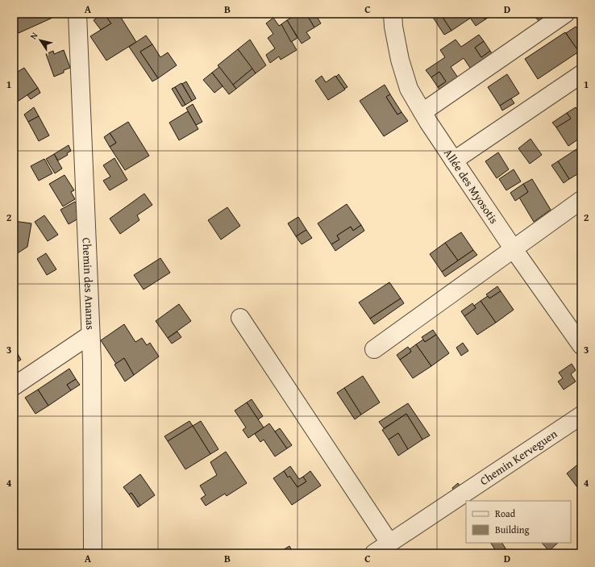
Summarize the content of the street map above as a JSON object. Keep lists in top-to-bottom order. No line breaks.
{"streets":{"street":["Allée des Myosotis","Chemin des Ananas","Chemin Kerveguen"]},"legend":["Road","Building"],"north":"top left","grid":{"columns":["A","B","C","D"],"rows":["1","2","3","4"]}}
